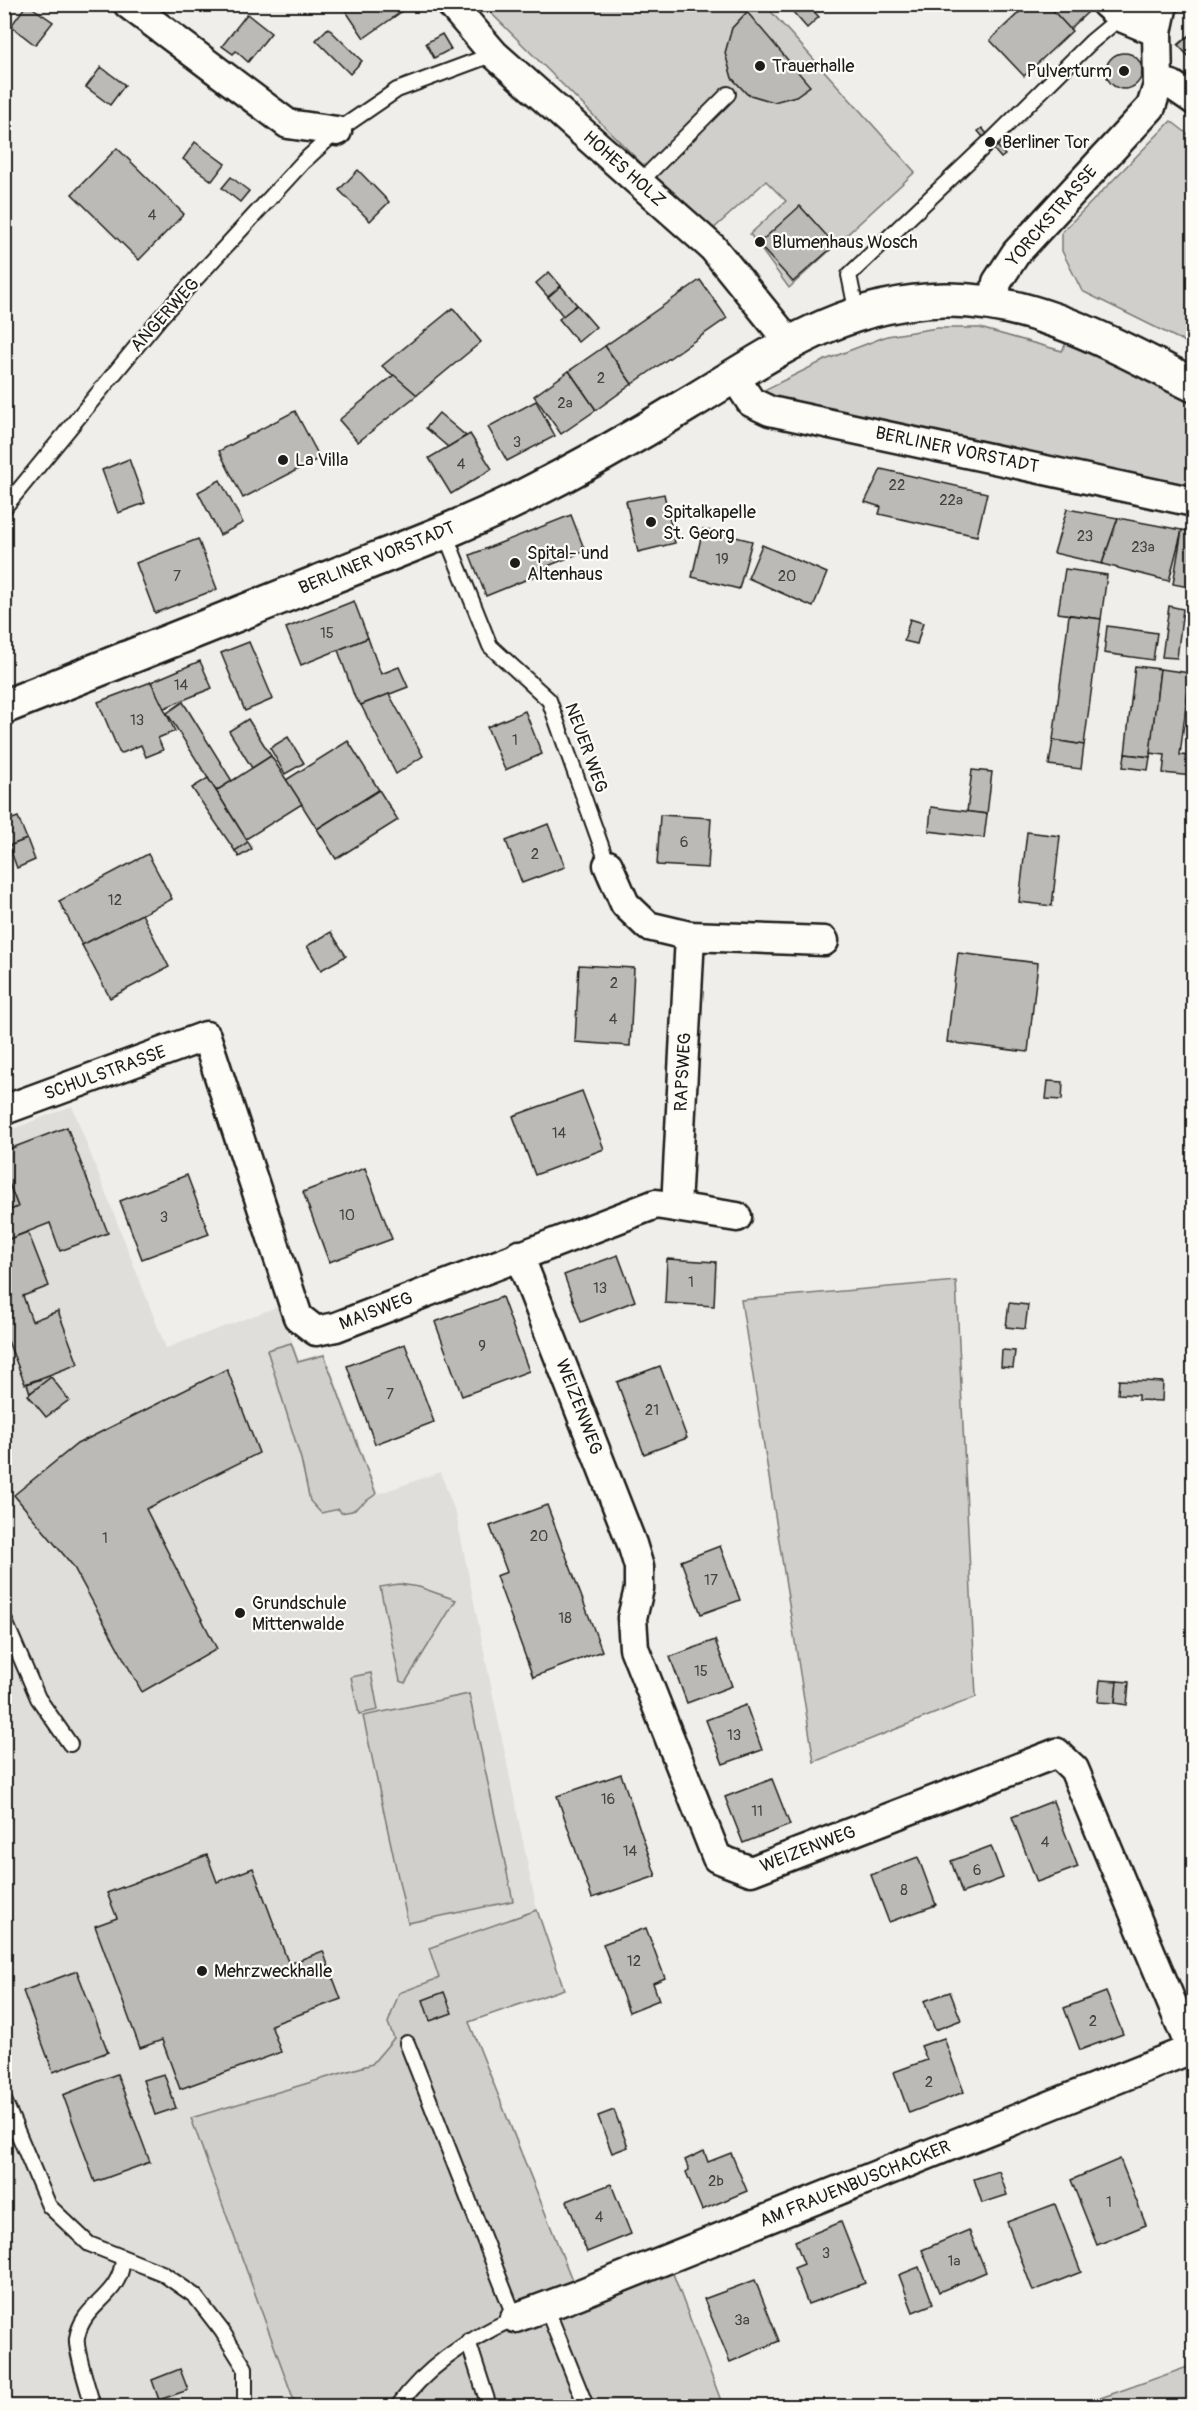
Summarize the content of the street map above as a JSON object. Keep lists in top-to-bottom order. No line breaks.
{"streets":{"main road":["BERLINER VORSTADT"],"street":["HOHES HOLZ","YORCKSTRASSE","RAPSWEG","SCHULSTRASSE","MAISWEG","WEIZENWEG","AM FRAUENBUSCHACKER"],"lane":["ANGERWEG","NEUER WEG"]},"crossings":[["HOHES HOLZ","ANGERWEG"],["HOHES HOLZ","BERLINER VORSTADT"],["YORCKSTRASSE","BERLINER VORSTADT"],["BERLINER VORSTADT","NEUER WEG"],["RAPSWEG","MAISWEG"],["SCHULSTRASSE","MAISWEG"],["MAISWEG","WEIZENWEG"],["WEIZENWEG","AM FRAUENBUSCHACKER"]],"places":["Trauerhalle","Pulverturm","Berliner Tor","Blumenhaus Wosch","La Villa","Spitalkapelle St. Georg","Spital- und Altenhaus","Grundschule Mittenwalde","Mehrzweckhalle"],"house_numbers":["4","2","2a","3","4","22","22a","23","23a","19","7","20","15","14","13","1","6","2","12","2","4","14","10","3","1","13","9","7","21","20","1","17","18","15","13","16","11","4","14","6","8","12","2","2","2b","1","4","3","1a","3a"]}
